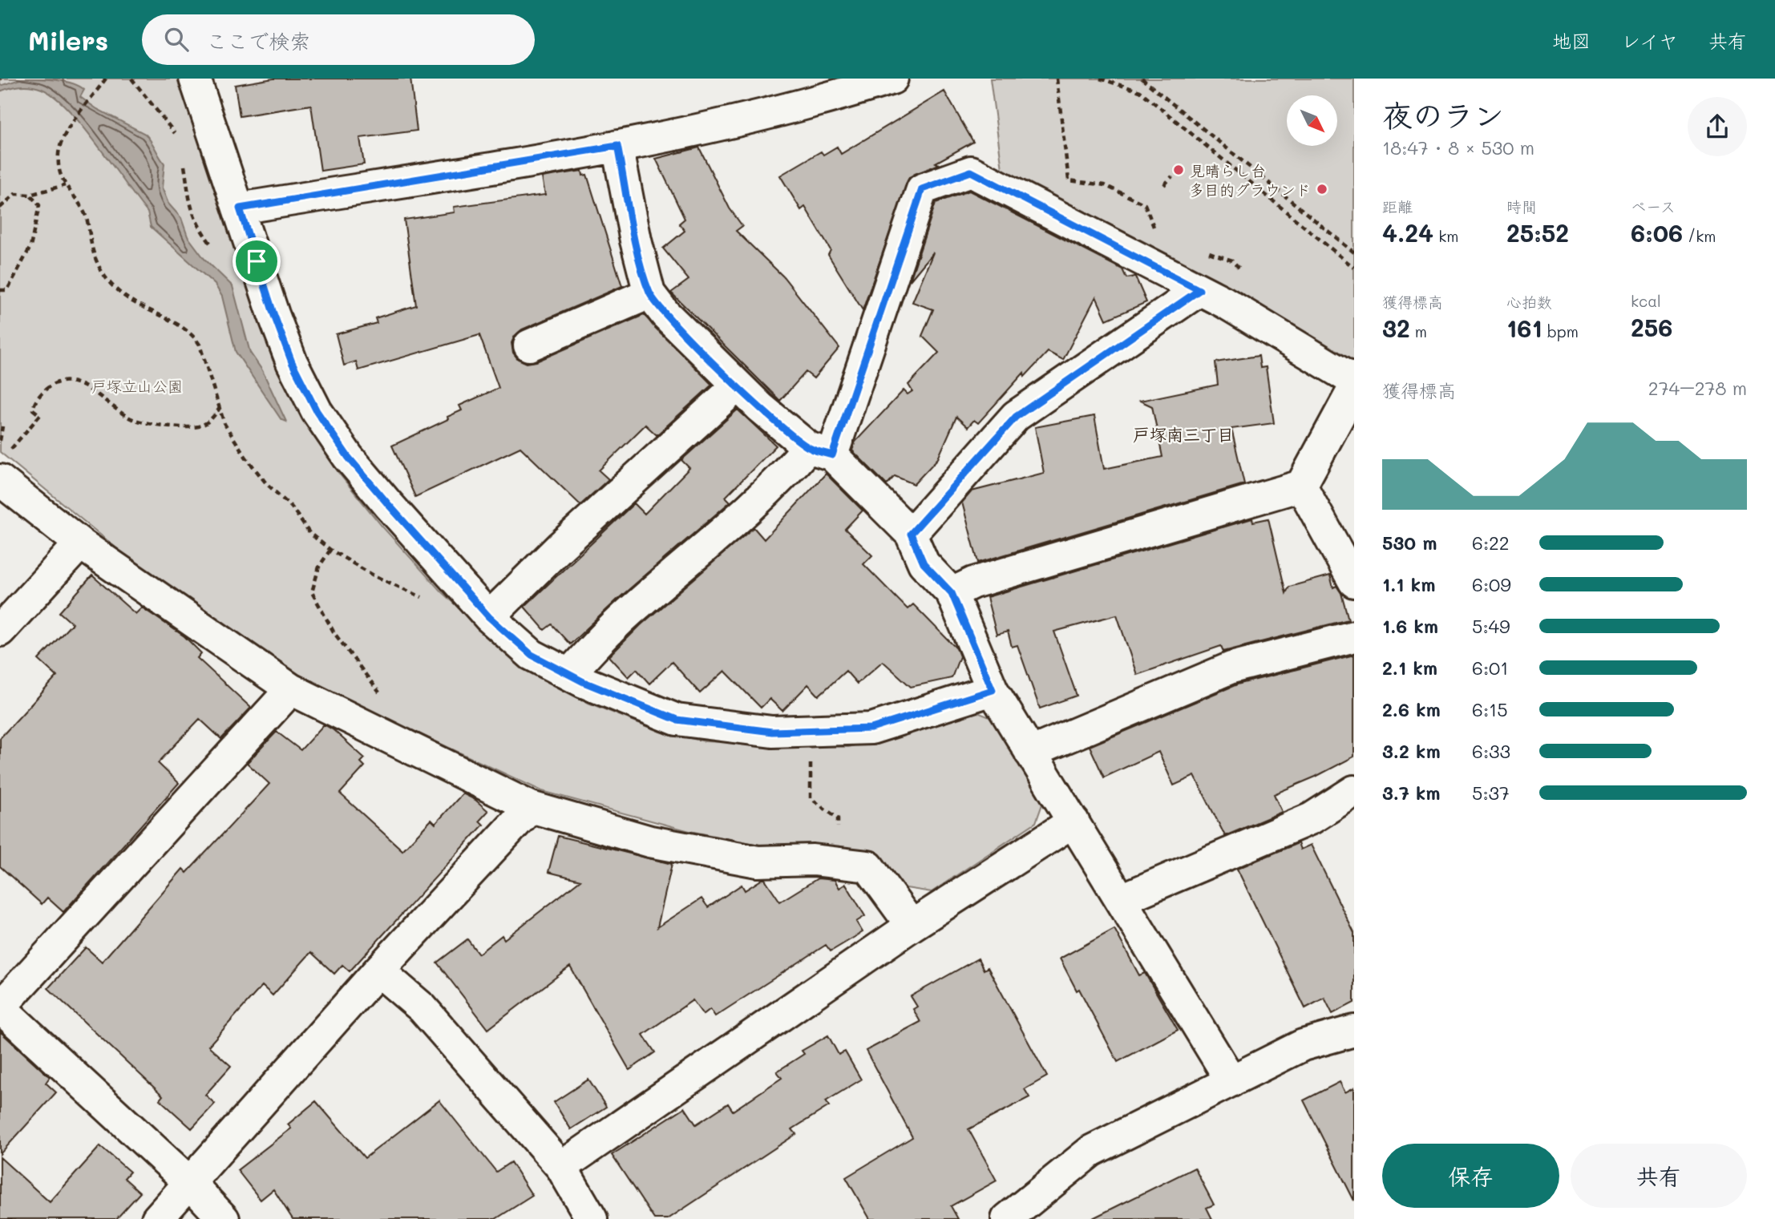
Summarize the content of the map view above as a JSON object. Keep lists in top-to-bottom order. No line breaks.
{"districts":["戸塚南三丁目"],"parks":["戸塚立山公園"],"places":["見晴らし台","多目的グラウンド"],"north":"bottom right","page":{"header":"Milers","search":"ここで検索","nav":["地図","レイヤ","共有"],"heading":["夜のラン","18:47 · 8 × 530 m"],"stats":[["距離","4.24 km"],["時間","25:52"],["ペース","6:06 /km"],["獲得標高","32 m"],["心拍数","161 bpm"],["kcal","256"]],"chart":["獲得標高","274–278 m"],"list":[{"name":"530 m","note":"6:22"},{"name":"1.1 km","note":"6:09"},{"name":"1.6 km","note":"5:49"},{"name":"2.1 km","note":"6:01"},{"name":"2.6 km","note":"6:15"},{"name":"3.2 km","note":"6:33"},{"name":"3.7 km","note":"5:37"}],"buttons":["保存","共有"]}}
